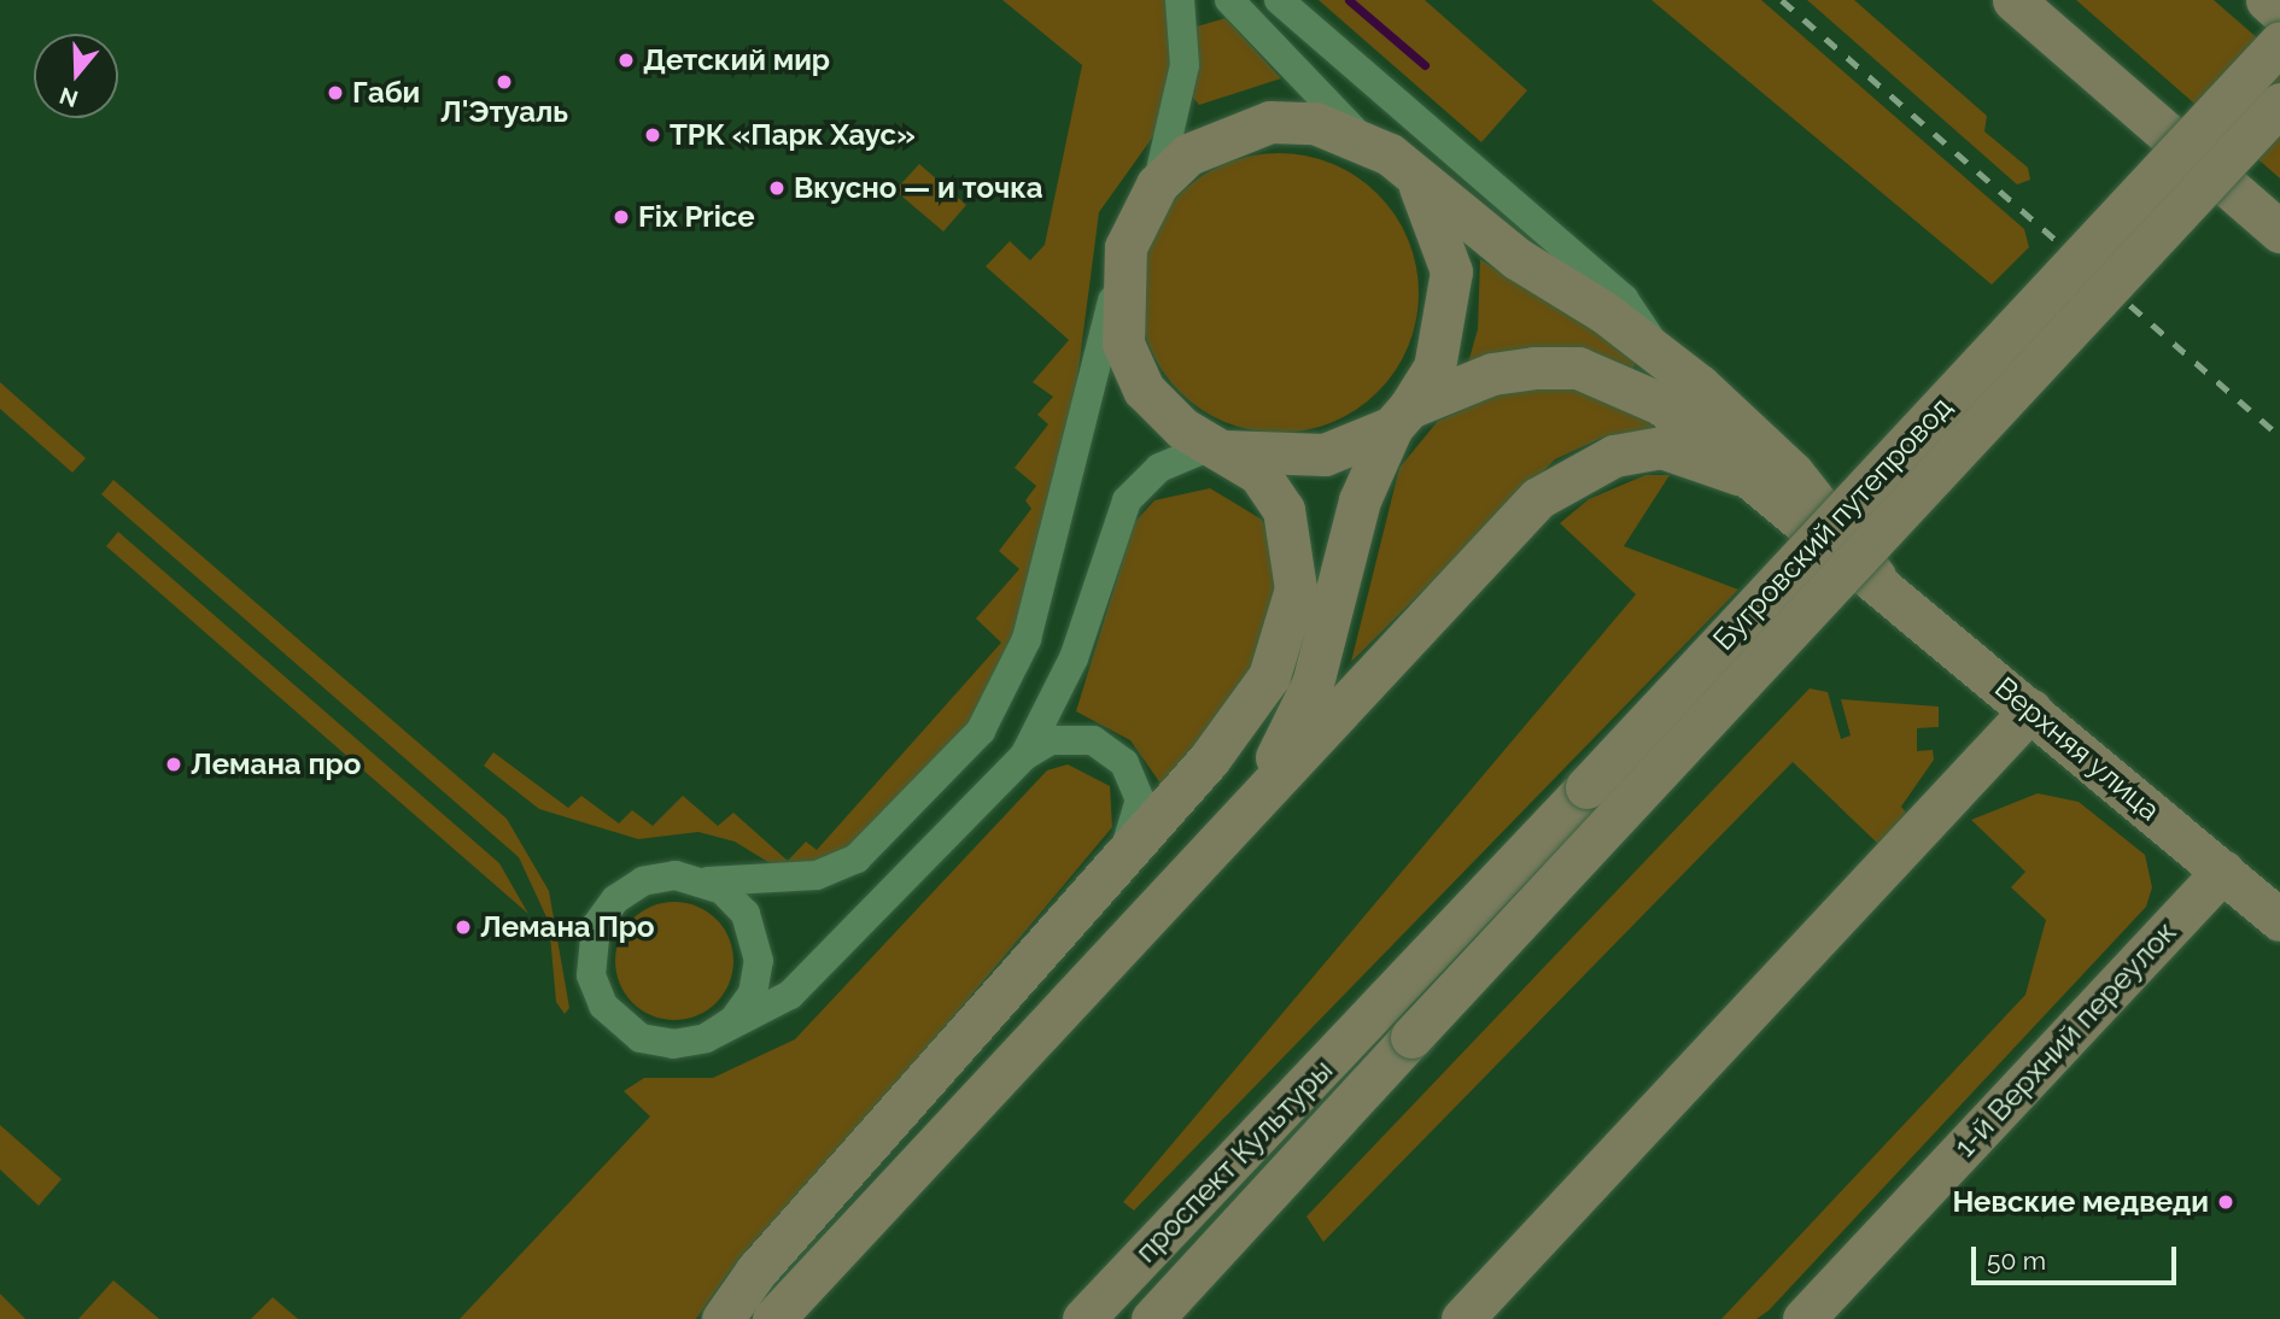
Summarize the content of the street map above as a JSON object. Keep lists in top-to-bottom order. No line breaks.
{"streets":{"main road":["Бугровский путепровод","Верхняя улица","1-й Верхний переулок","проспект Культуры"]},"crossings":[["Бугровский путепровод","проспект Культуры"],["Верхняя улица","1-й Верхний переулок"]],"places":["Детский мир","Л'Этуаль","Габи","ТРК «Парк Хаус»","Вкусно — и точка","Fix Price","Лемана про","Лемана Про","Невские медведи"],"scale_bar":"50 m","north":"bottom"}
